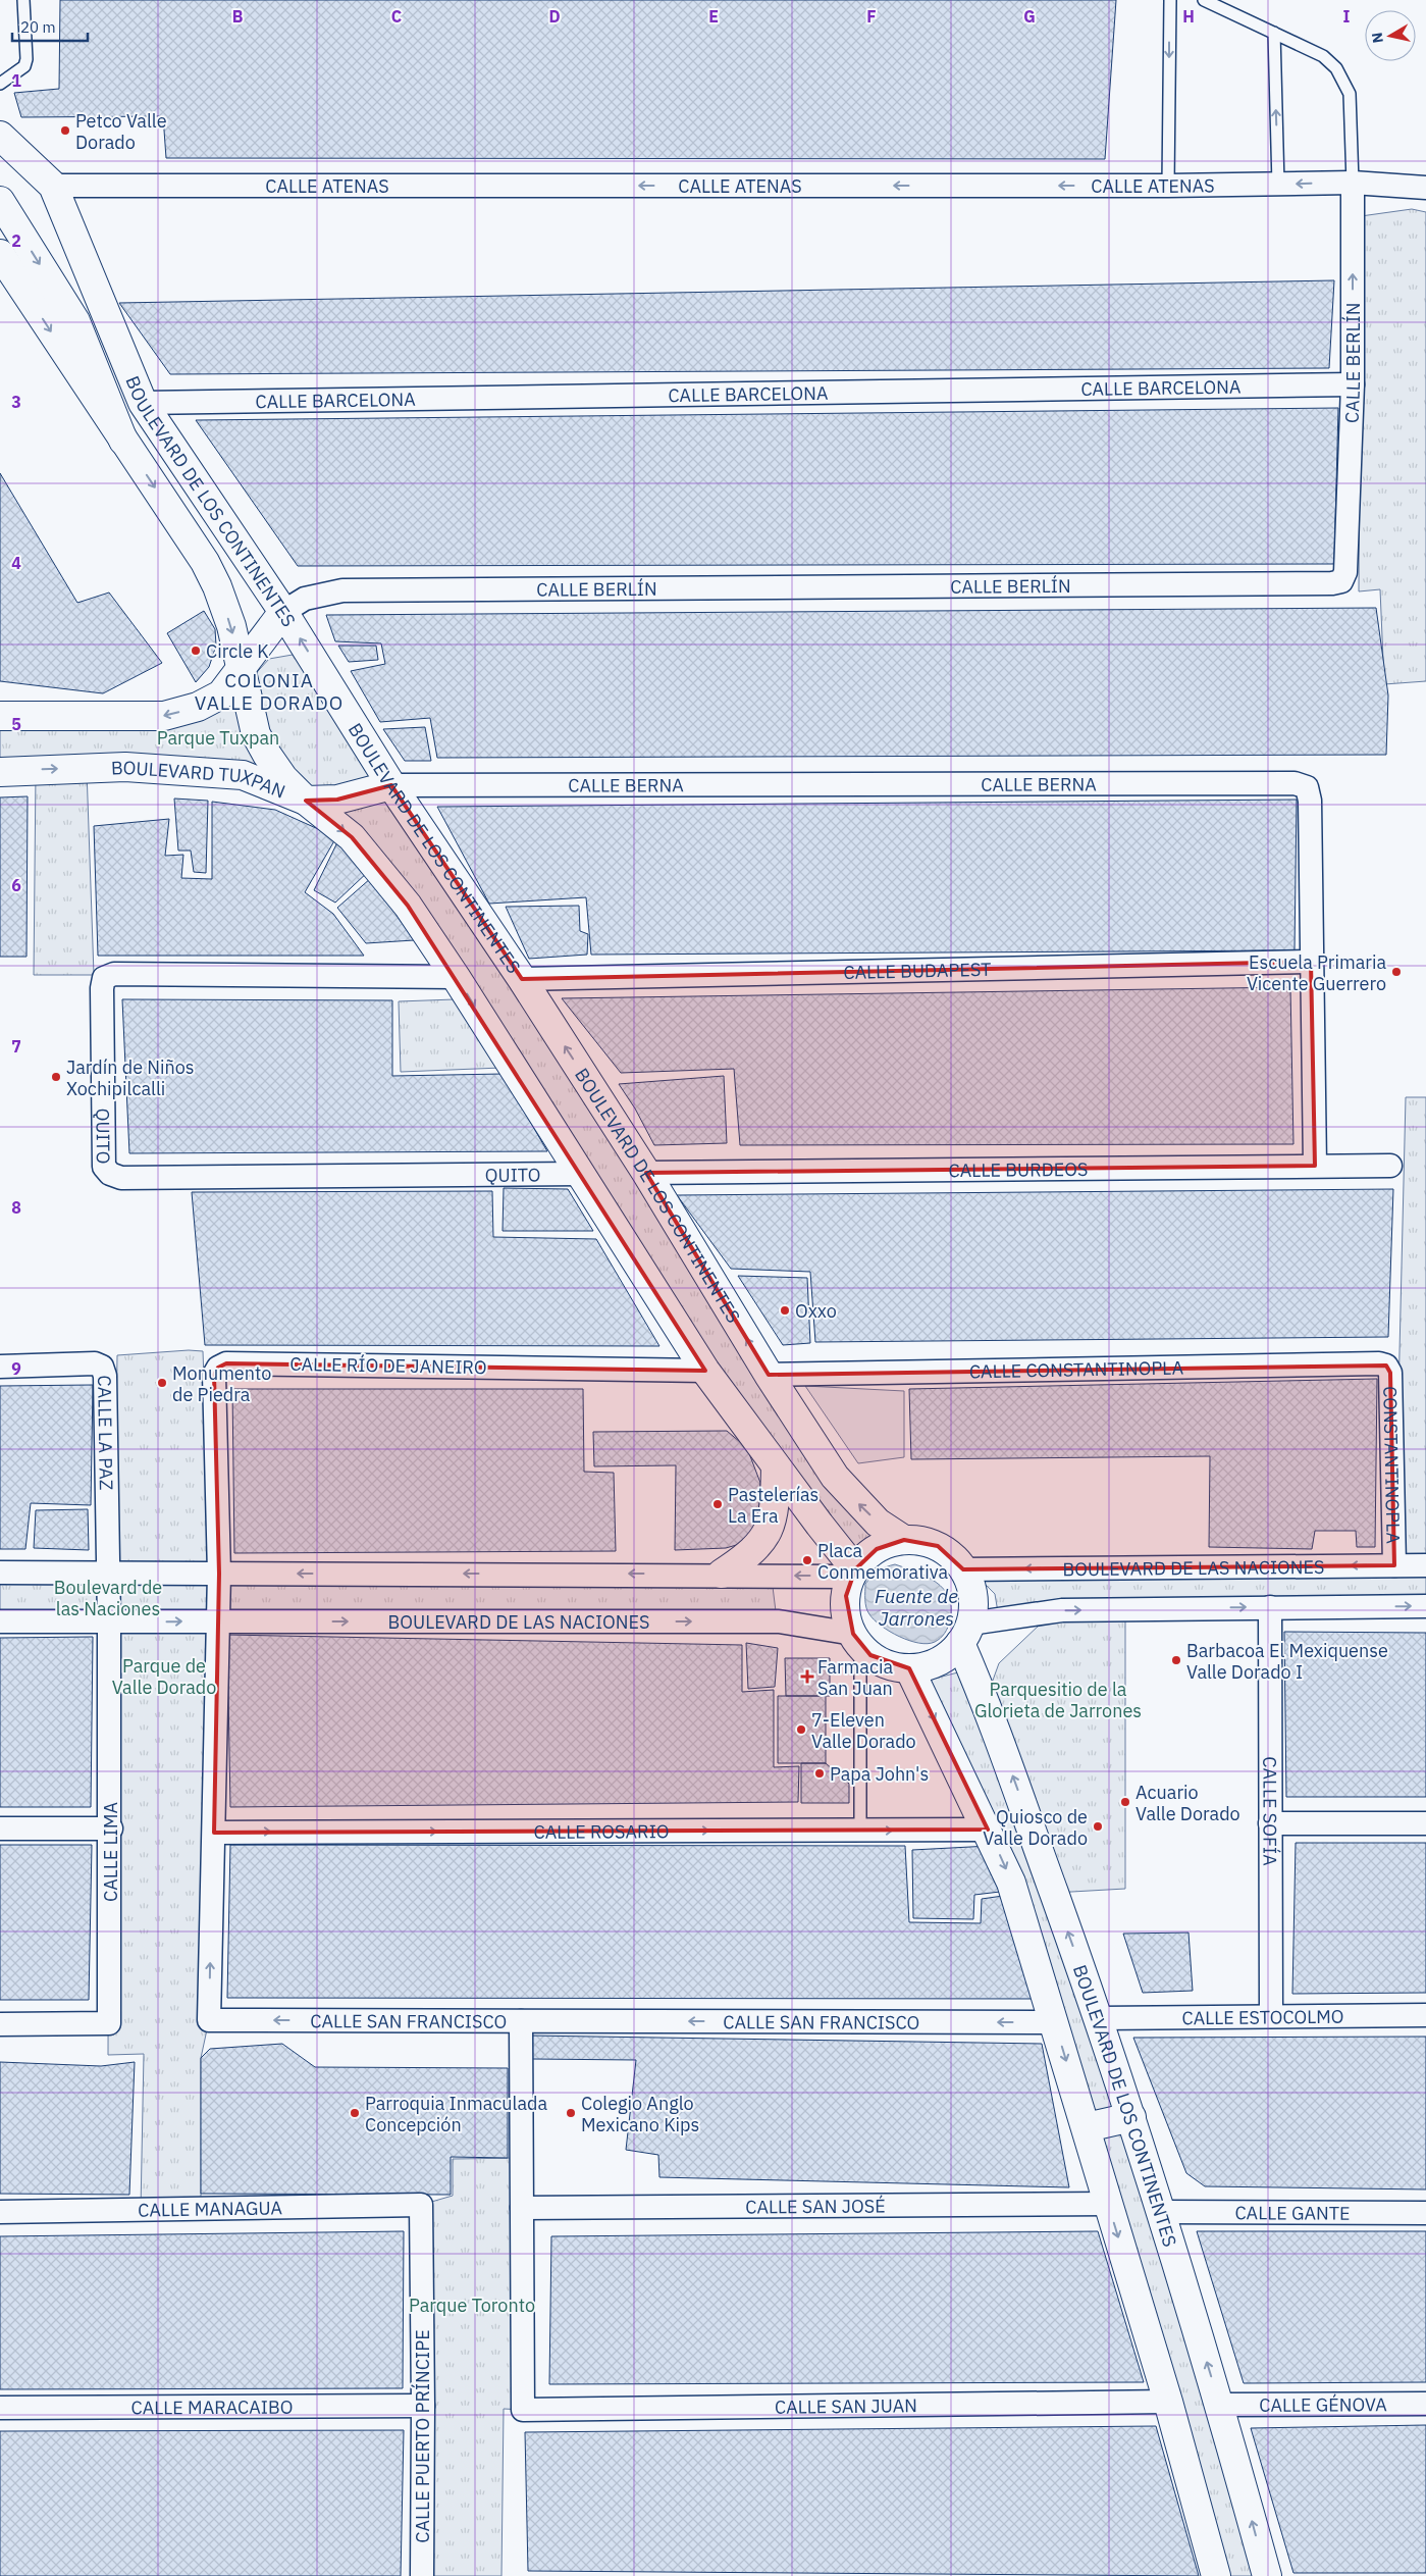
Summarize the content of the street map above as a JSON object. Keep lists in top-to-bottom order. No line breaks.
{"streets":{"street":["CALLE ATENAS","CALLE BERLÍN","CALLE BARCELONA","BOULEVARD DE LOS CONTINENTES","BOULEVARD TUXPAN","CALLE BERNA","CALLE BUDAPEST","QUITO","CALLE BURDEOS","CALLE RÍO DE JANEIRO","CALLE CONSTANTINOPLA","CALLE LA PAZ","CONSTANTINOPLA","BOULEVARD DE LAS NACIONES","CALLE SOFÍA","CALLE ROSARIO","CALLE LIMA","CALLE ESTOCOLMO","CALLE SAN FRANCISCO","CALLE SAN JOSÉ","CALLE MANAGUA","CALLE GANTE","CALLE GÉNOVA","CALLE SAN JUAN","CALLE MARACAIBO","CALLE PUERTO PRÍNCIPE"]},"crossings":[["CALLE ATENAS","CALLE BERLÍN"],["CALLE ATENAS","BOULEVARD DE LOS CONTINENTES"],["CALLE BERLÍN","CALLE BARCELONA"],["CALLE BERLÍN","BOULEVARD DE LOS CONTINENTES"],["CALLE BARCELONA","BOULEVARD DE LOS CONTINENTES"],["BOULEVARD DE LOS CONTINENTES","BOULEVARD TUXPAN"],["BOULEVARD DE LOS CONTINENTES","CALLE BERNA"],["BOULEVARD DE LOS CONTINENTES","CALLE BUDAPEST"],["BOULEVARD DE LOS CONTINENTES","CALLE BURDEOS"],["BOULEVARD DE LOS CONTINENTES","CALLE CONSTANTINOPLA"],["BOULEVARD DE LOS CONTINENTES","BOULEVARD DE LAS NACIONES"],["BOULEVARD DE LOS CONTINENTES","CALLE ESTOCOLMO"],["BOULEVARD DE LOS CONTINENTES","CALLE GANTE"],["BOULEVARD DE LOS CONTINENTES","CALLE GÉNOVA"],["BOULEVARD TUXPAN","CALLE BERNA"],["CALLE BERNA","CALLE BUDAPEST"],["CALLE BERNA","CALLE BURDEOS"],["CALLE RÍO DE JANEIRO","CALLE SAN FRANCISCO"],["CALLE CONSTANTINOPLA","CONSTANTINOPLA"],["CALLE LA PAZ","CALLE LIMA"],["CONSTANTINOPLA","BOULEVARD DE LAS NACIONES"],["BOULEVARD DE LAS NACIONES","CALLE LIMA"],["BOULEVARD DE LAS NACIONES","CALLE SAN FRANCISCO"],["CALLE SOFÍA","CALLE ESTOCOLMO"],["CALLE ROSARIO","CALLE SAN FRANCISCO"],["CALLE SAN JOSÉ","CALLE SAN JUAN"],["CALLE MANAGUA","CALLE PUERTO PRÍNCIPE"],["CALLE MARACAIBO","CALLE PUERTO PRÍNCIPE"]],"one_way":["CALLE ATENAS","CALLE ROSARIO","CALLE SAN FRANCISCO"],"districts":["COLONIA VALLE DORADO"],"water":["Fuente de Jarrones"],"parks":["Parque Tuxpan","Boulevard de las Naciones","Parque de Valle Dorado","Parquesitio de la Glorieta de Jarrones","Parque Toronto"],"places":{"other":["Petco Valle Dorado","Circle K","Escuela Primaria Vicente Guerrero","Jardín de Niños Xochipilcalli","Oxxo","Monumento de Piedra","Pastelerías La Era","Placa Conmemorativa","Barbacoa El Mexiquense Valle Dorado I","7-Eleven Valle Dorado","Papa John's","Acuario Valle Dorado","Quiosco de Valle Dorado","Parroquia Inmaculada Concepción","Colegio Anglo Mexicano Kips"],"health":["Farmacia San Juan"]},"scale_bar":"20 m","north":"left","grid":{"columns":["B","C","D","E","F","G","H","I"],"rows":["1","2","3","4","5","6","7","8","9"]}}
